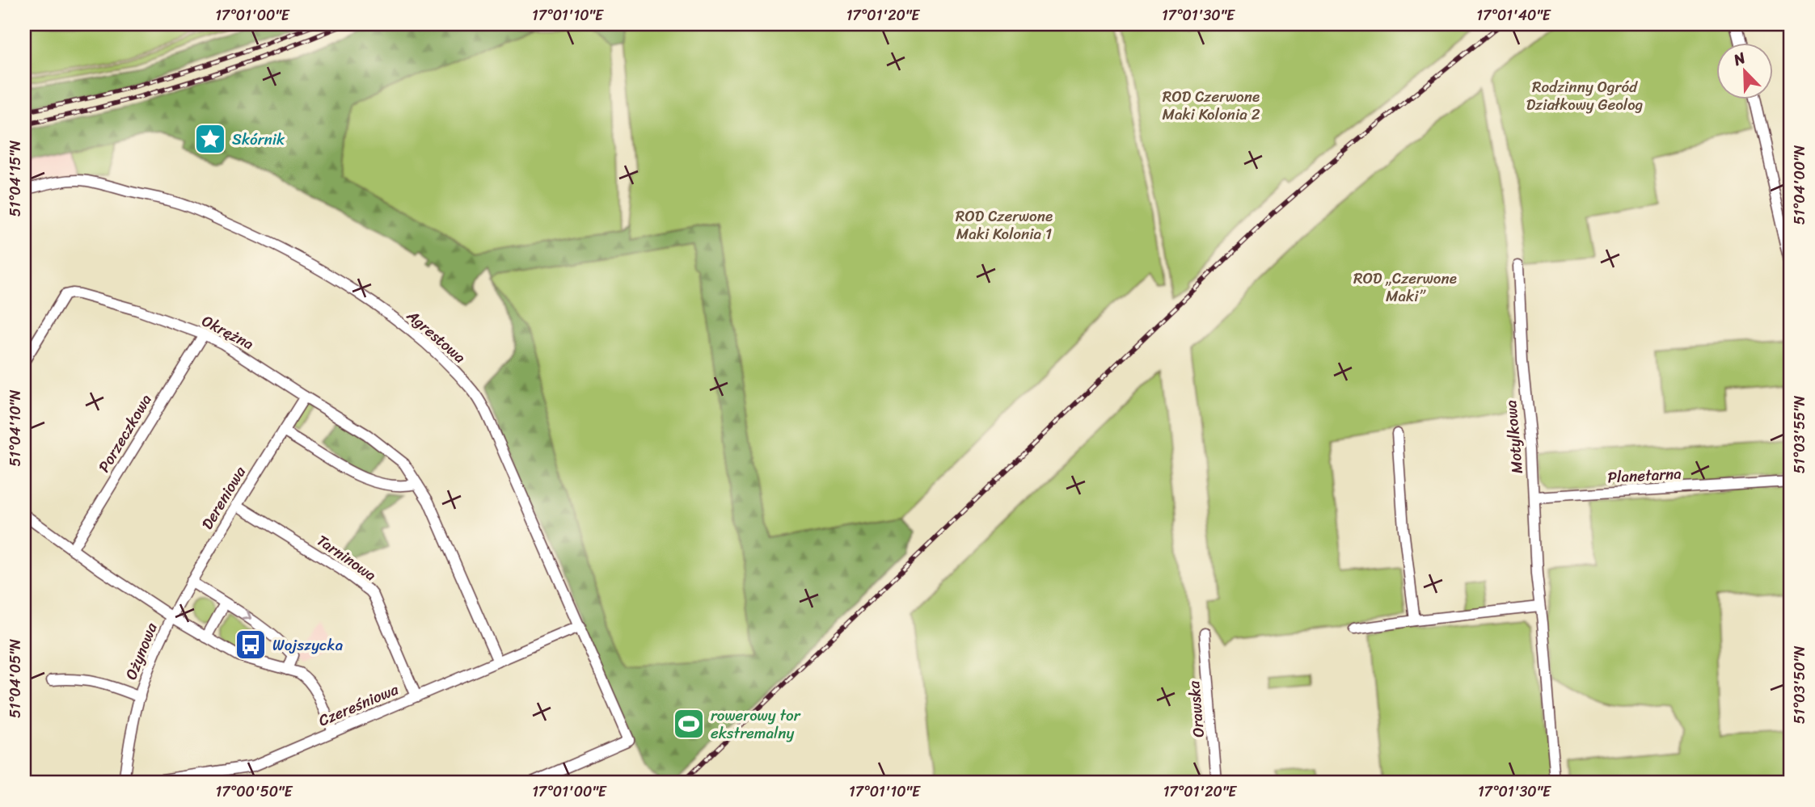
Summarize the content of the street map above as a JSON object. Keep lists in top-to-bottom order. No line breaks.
{"streets":{"street":["Okrężna","Agrestowa","Porzeczkowa","Motylkowa","Planetarna","Dereniowa","Tarninowa","Ożynowa","Czereśniowa","Orawska"]},"crossings":[["Okrężna","Porzeczkowa"],["Okrężna","Dereniowa"],["Okrężna","Czereśniowa"],["Agrestowa","Czereśniowa"],["Motylkowa","Planetarna"],["Dereniowa","Tarninowa"],["Dereniowa","Ożynowa"],["Tarninowa","Czereśniowa"]],"parks":["Rodzinny Ogród Działkowy Geolog","ROD Czerwone Maki Kolonia 2","ROD Czerwone Maki Kolonia 1","ROD „Czerwone Maki”"],"places":{"place":["Skórnik"],"bus stop":["Wojszycka"],"sports":["rowerowy tor ekstremalny"]},"north":"top left","coordinates":["17°01'00\"E","17°01'10\"E","17°01'20\"E","17°01'30\"E","17°01'40\"E","51°04'15\"N","51°04'00\"N","51°04'10\"N","51°03'55\"N","51°04'05\"N","51°03'50\"N","17°00'50\"E"]}
